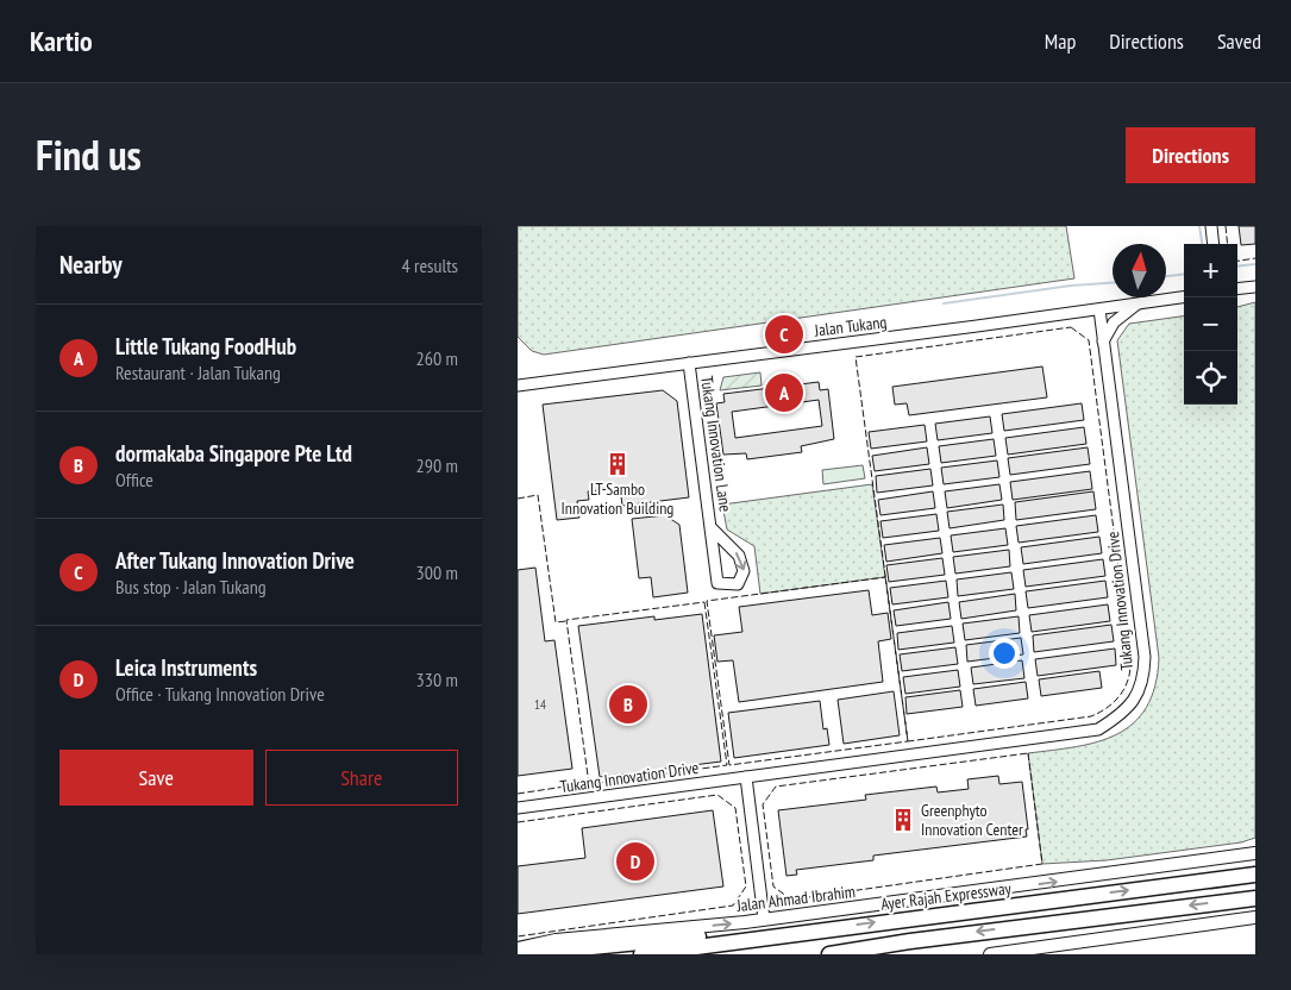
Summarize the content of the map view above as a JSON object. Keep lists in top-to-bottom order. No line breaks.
{"streets":{"highway":["Ayer Rajah Expressway"],"main road":["Jalan Ahmad Ibrahim"],"street":["Jalan Tukang","Tukang Innovation Lane","Tukang Innovation Drive"]},"crossings":[["Jalan Tukang","Tukang Innovation Lane"],["Jalan Tukang","Tukang Innovation Drive"]],"places":{"building":["LT Sambo Innovation Building","Greenphyto Innovation Center"]},"house_numbers":["14"],"north":"top","page":{"header":"Kartio","nav":["Map","Directions","Saved"],"title":"Find us","buttons":["Directions",["Save","Share"]],"heading":["Nearby","4 results"],"map_buttons":["+","−"],"list":[{"mark":"A","name":"Little Tukang FoodHub","note":"Restaurant · Jalan Tukang","value":"260 m"},{"mark":"B","name":"dormakaba Singapore Pte Ltd","note":"Office","value":"290 m"},{"mark":"C","name":"After Tukang Innovation Drive","note":"Bus stop · Jalan Tukang","value":"300 m"},{"mark":"D","name":"Leica Instruments","note":"Office · Tukang Innovation Drive","value":"330 m"}],"pins":["C","A","B","D"]}}
